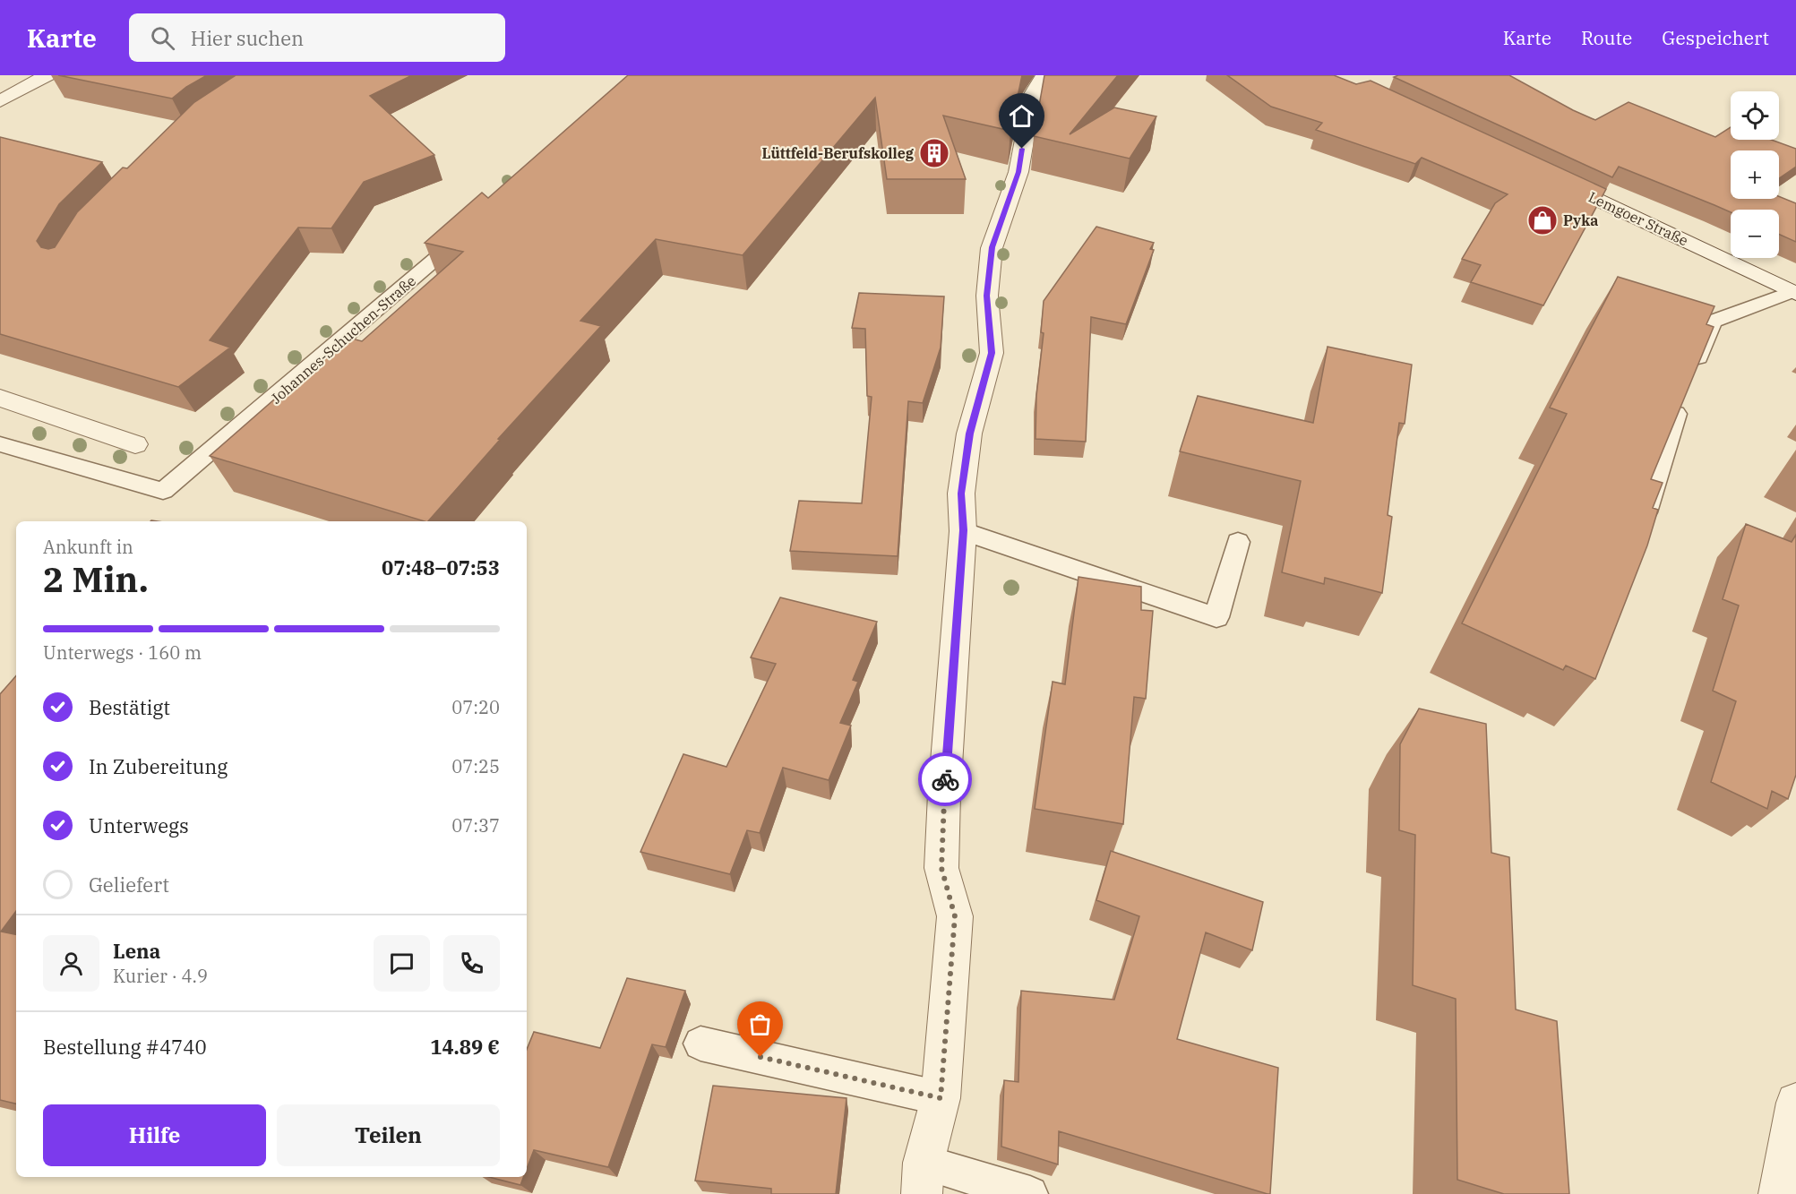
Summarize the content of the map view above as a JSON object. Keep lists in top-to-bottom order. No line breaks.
{"streets":{"street":["Lemgoer Straße"],"lane":["Johannes-Schuchen-Straße"]},"places":{"building":["Lüttfeld-Berufskolleg"],"shop":["Pyka"]},"page":{"header":"Karte","search":"Hier suchen","nav":["Karte","Route","Gespeichert"],"map_buttons":["+","−"],"heading":["2 Min.","Ankunft in","07:48–07:53"],"panel":["Lena","Kurier · 4.9","Bestellung #4740","14.89 €"],"bar":"Unterwegs · 160 m","list":[["Bestätigt","07:20"],["In Zubereitung","07:25"],["Unterwegs","07:37"],"Geliefert"],"buttons":["Hilfe","Teilen"]}}
